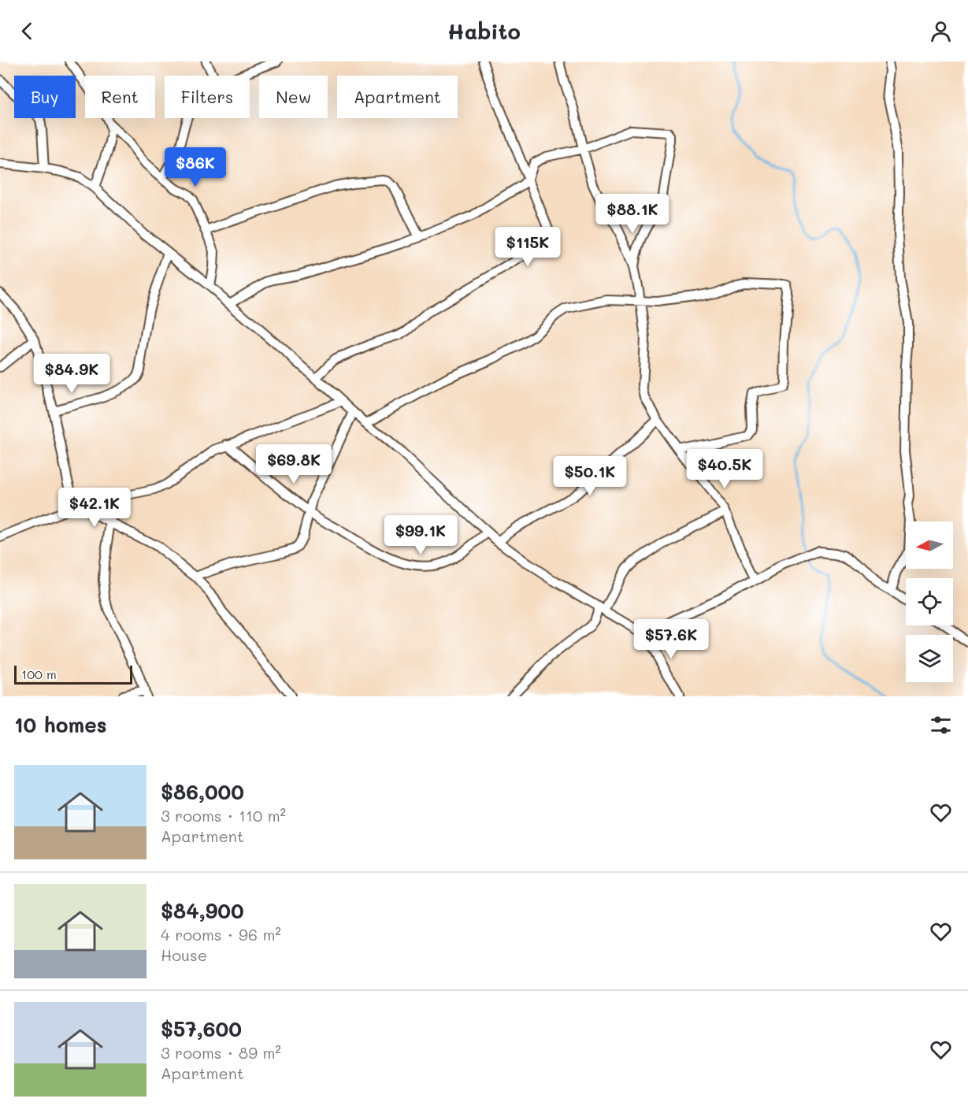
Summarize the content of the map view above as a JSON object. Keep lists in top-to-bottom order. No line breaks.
{"scale_bar":"100 m","north":"left","page":{"header":"Habito","chip":["Buy","Rent","Filters","New","Apartment"],"price":["$86K","$88.1K","$115K","$84.9K","$69.8K","$40.5K","$50.1K","$42.1K","$99.1K","$57.6K"],"scale":"100 m","heading":"10 homes","list":[{"name":"$86,000","note":"3 rooms · 110 m² · Apartment"},{"name":"$84,900","note":"4 rooms · 96 m² · House"},{"name":"$57,600","note":"3 rooms · 89 m² · Apartment"}]}}
